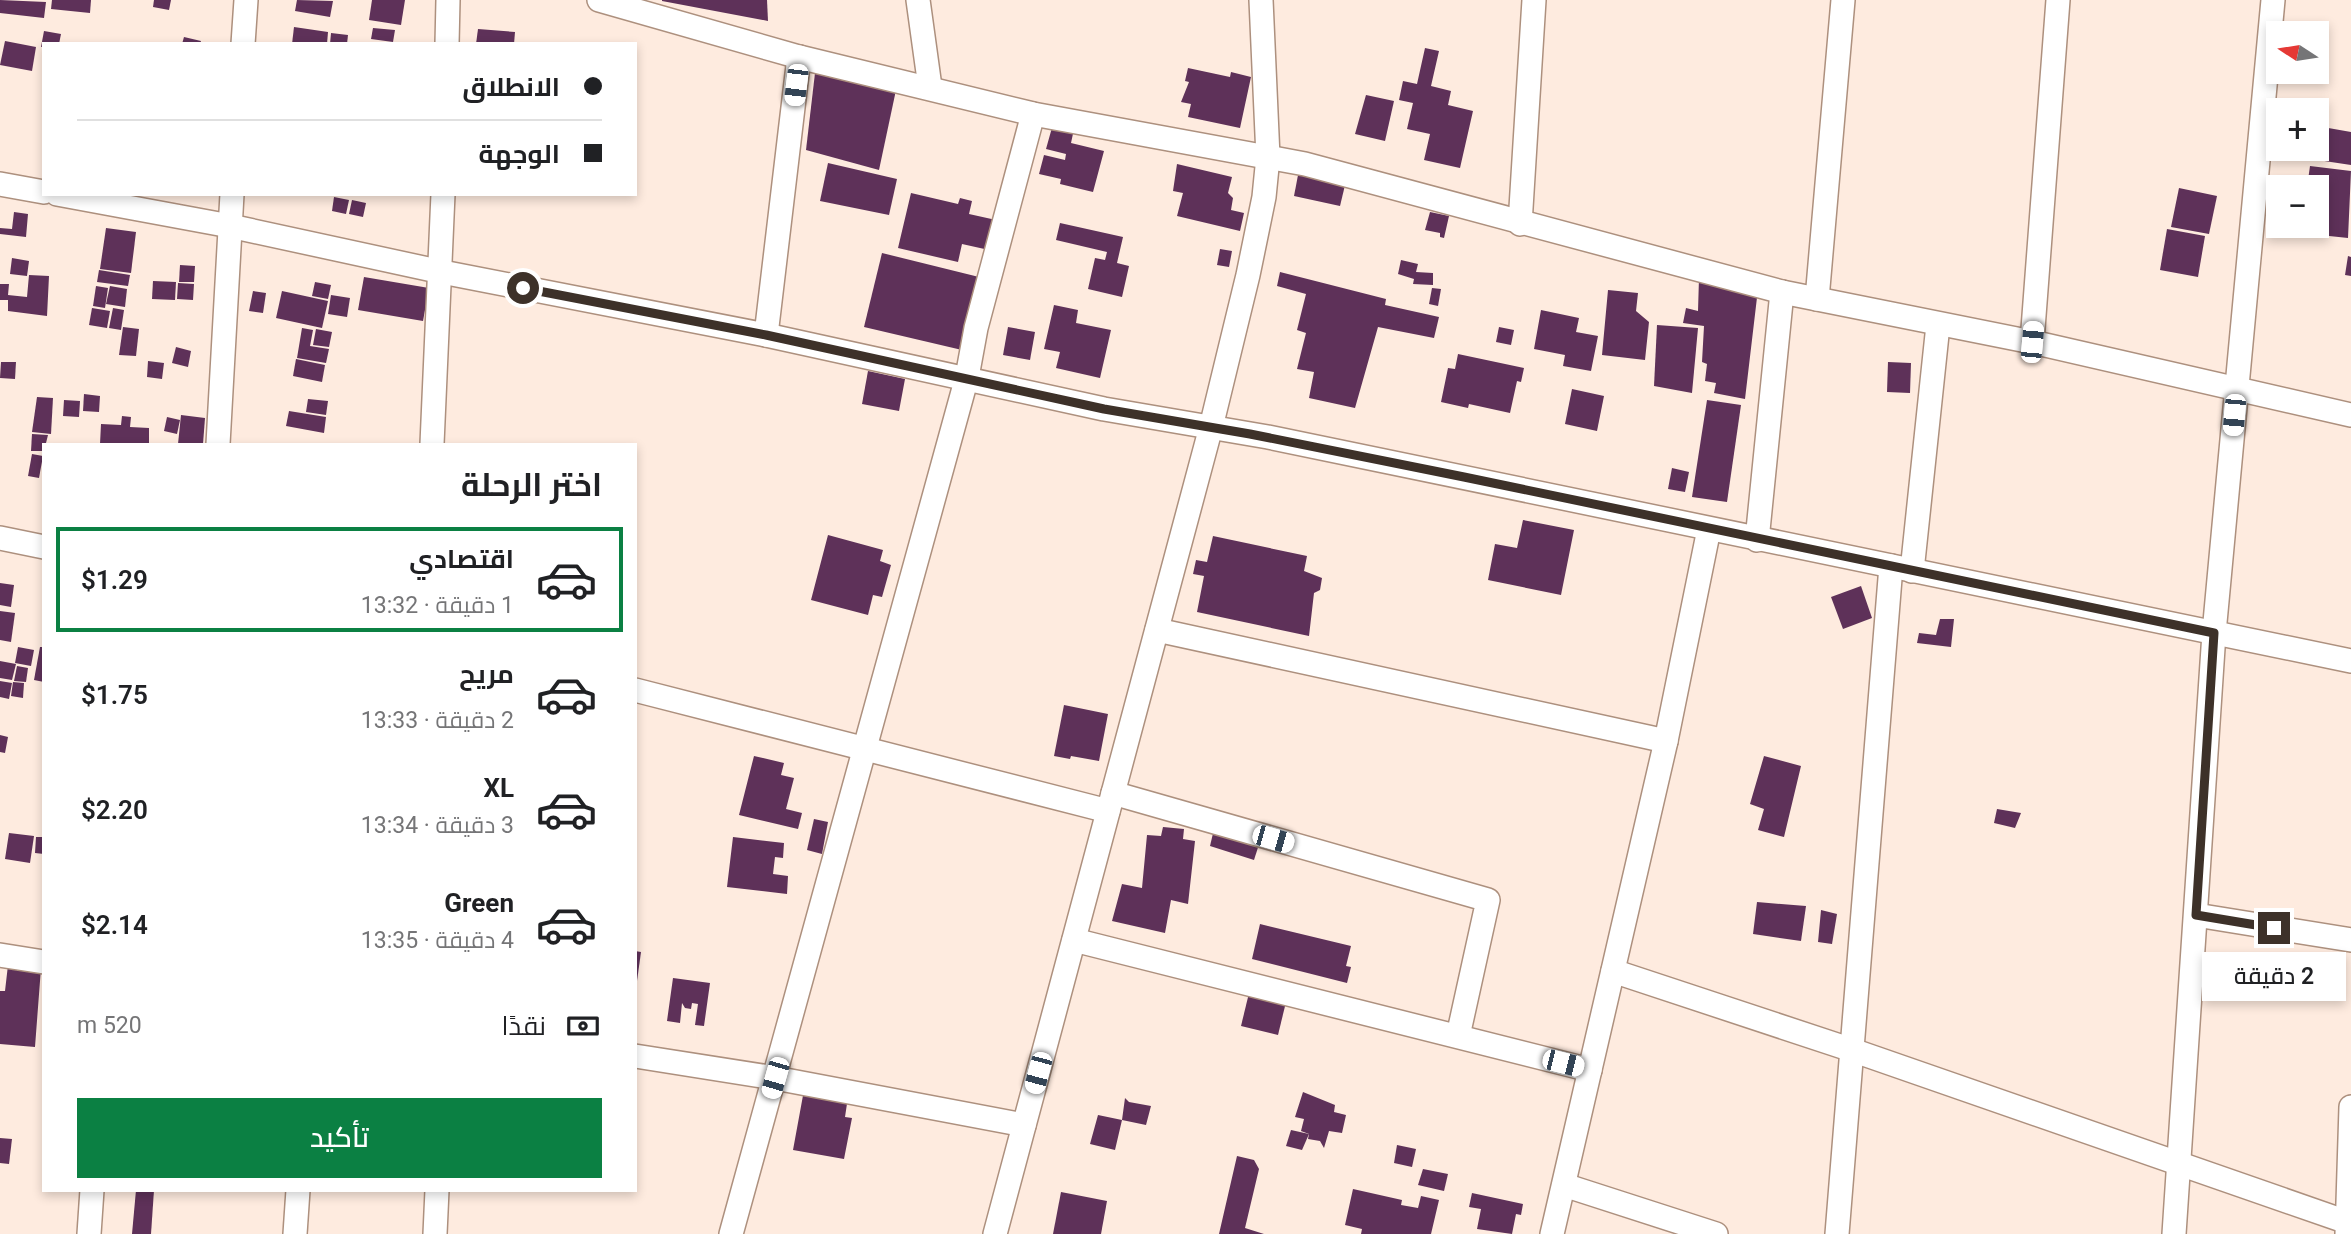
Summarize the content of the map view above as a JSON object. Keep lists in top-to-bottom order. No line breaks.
{"north":"left","page":{"map_buttons":["+","−"],"banner":["الانطلاق","الوجهة"],"heading":"اختر الرحلة","list":[{"name":"اقتصادي","note":"1 دقيقة · 13:32","value":"$1.29"},{"name":"مريح","note":"2 دقيقة · 13:33","value":"$1.75"},{"name":"XL","note":"3 دقيقة · 13:34","value":"$2.20"},{"name":"Green","note":"4 دقيقة · 13:35","value":"$2.14"}],"bubble":"2 دقيقة","pay":["نقدًا","520 m"],"buttons":"تأكيد"}}
